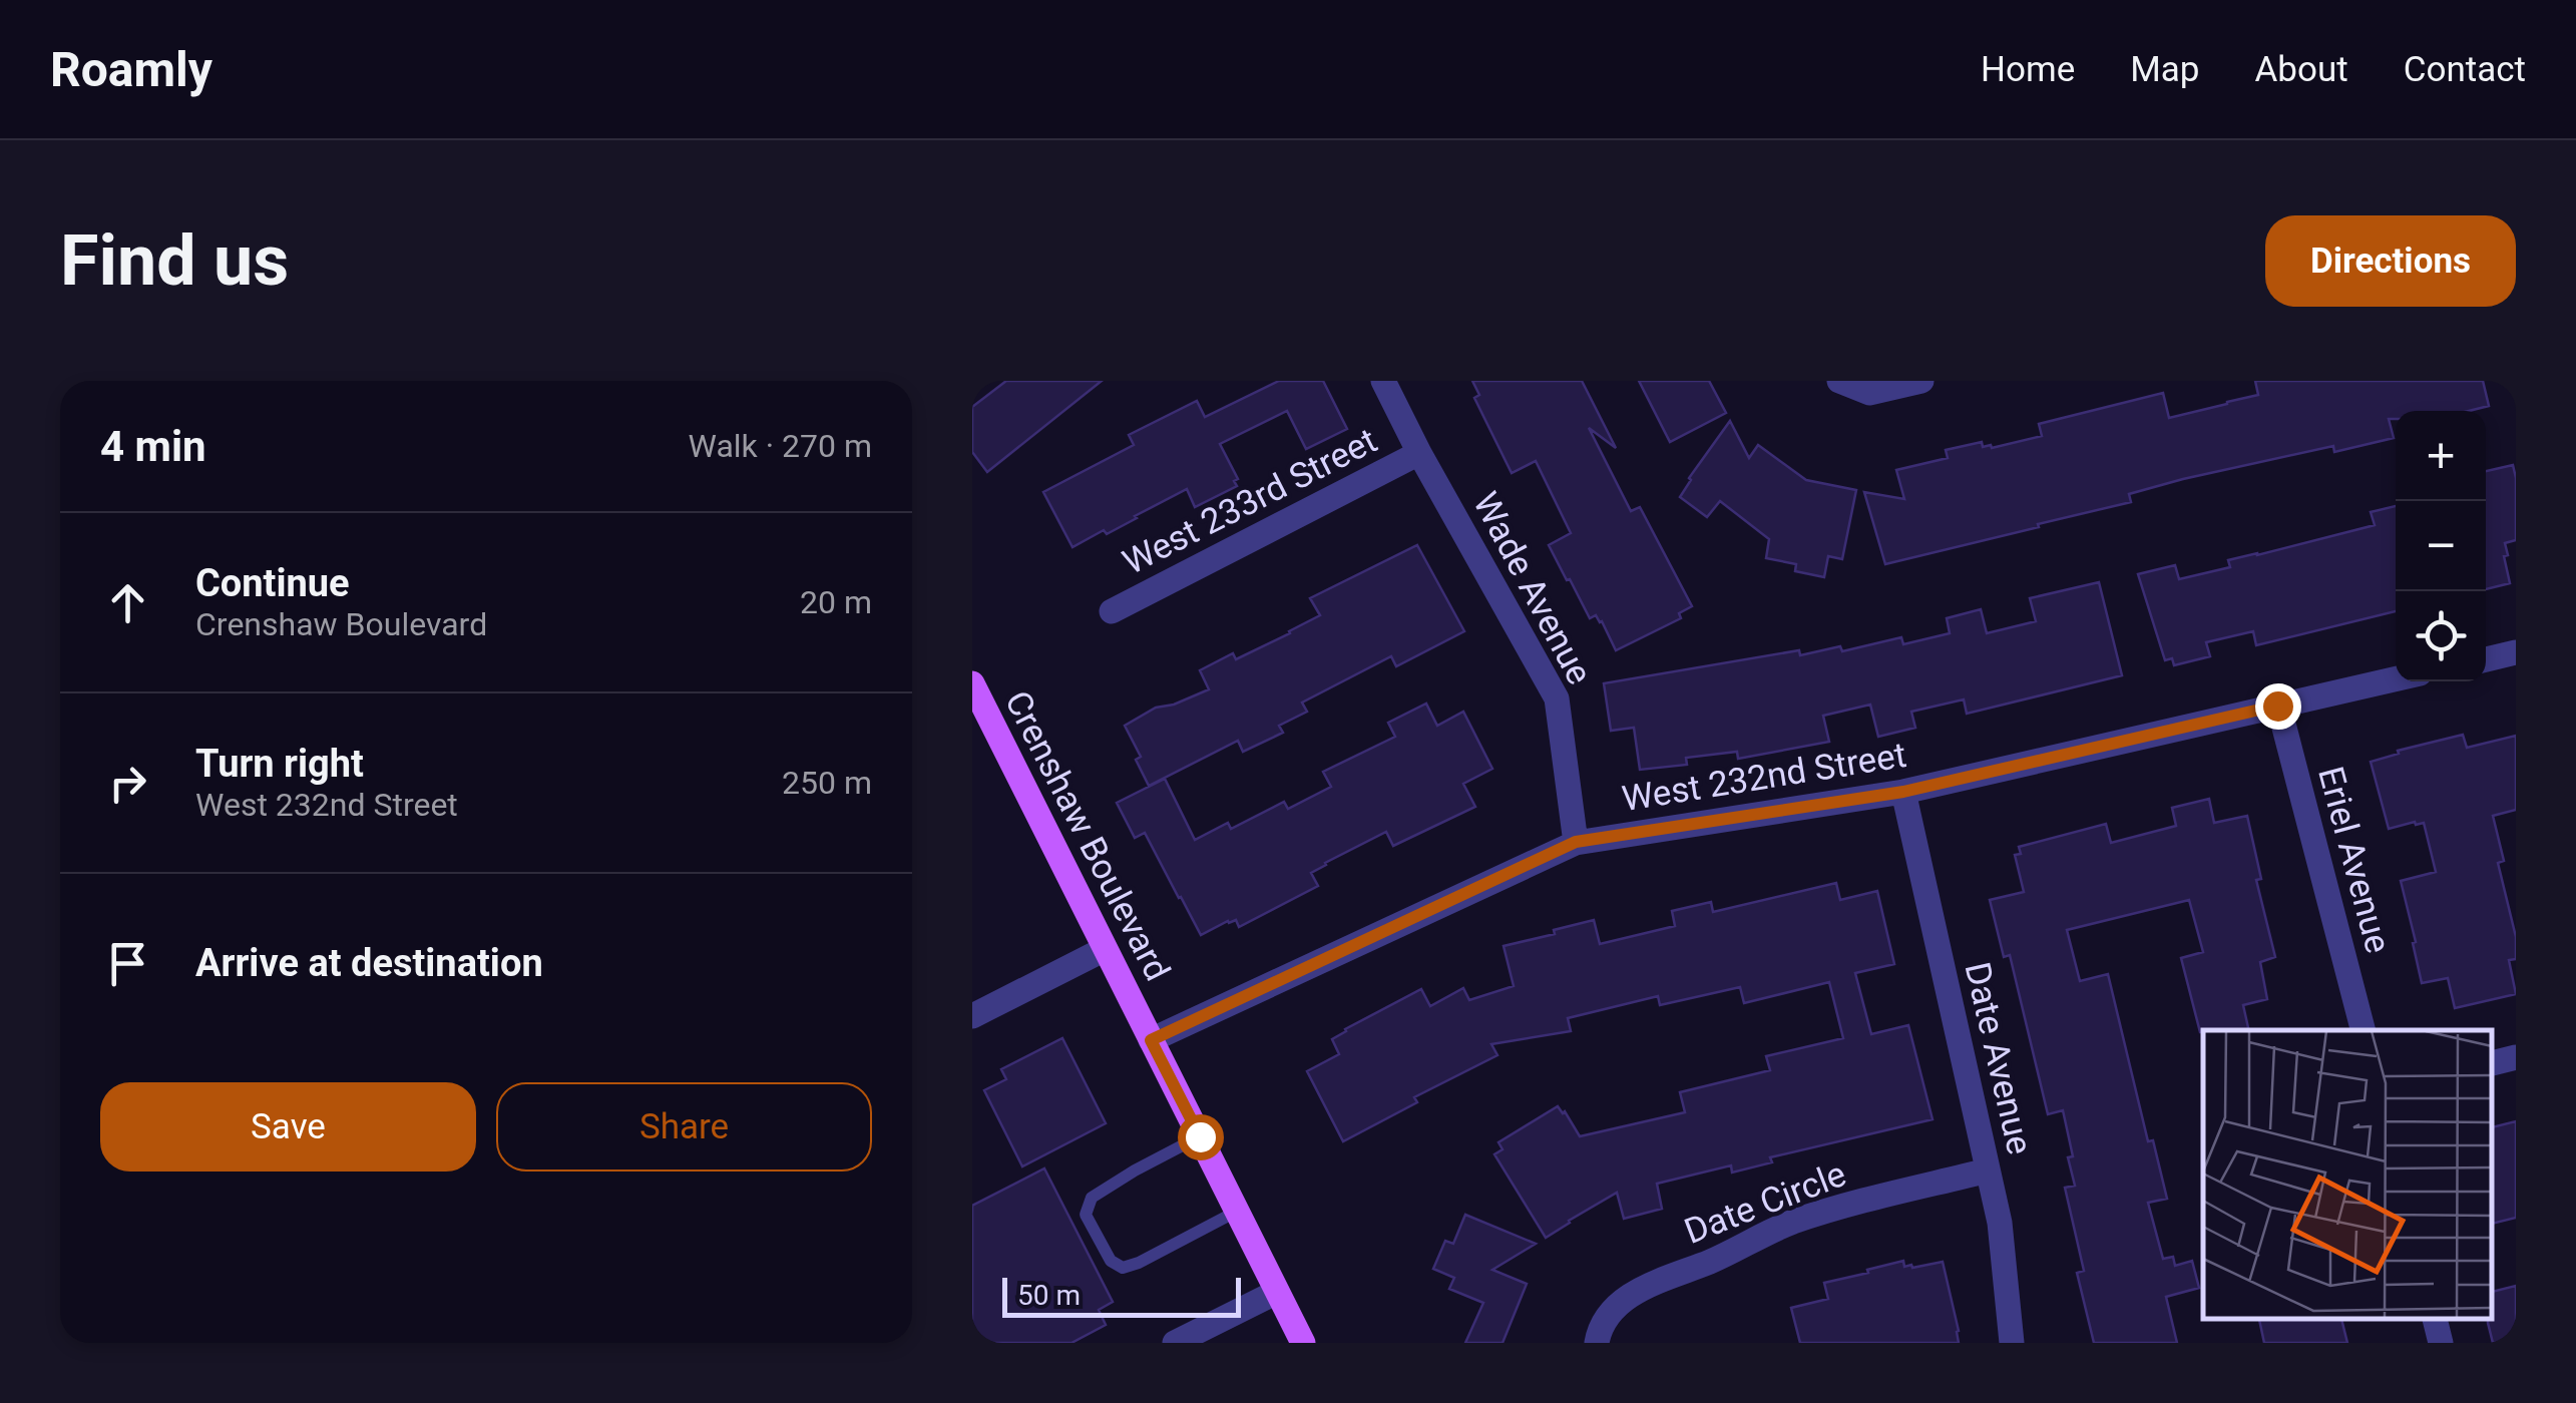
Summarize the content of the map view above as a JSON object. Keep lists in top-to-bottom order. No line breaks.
{"streets":{"main road":["Crenshaw Boulevard"],"street":["West 233rd Street","Wade Avenue","West 232nd Street","Eriel Avenue","Date Avenue","Date Circle"]},"crossings":[["West 233rd Street","Wade Avenue"],["Wade Avenue","West 232nd Street"],["West 232nd Street","Crenshaw Boulevard"],["West 232nd Street","Eriel Avenue"],["West 232nd Street","Date Avenue"],["Date Avenue","Date Circle"]],"scale_bar":"50 m","page":{"header":"Roamly","nav":["Home","Map","About","Contact"],"buttons":["Directions",["Save","Share"]],"title":"Find us","heading":["4 min","Walk · 270 m"],"map_buttons":["+","−"],"list":[["Continue","Crenshaw Boulevard","20 m"],["Turn right","West 232nd Street","250 m"],"Arrive at destination"],"scale":"50 m"}}
